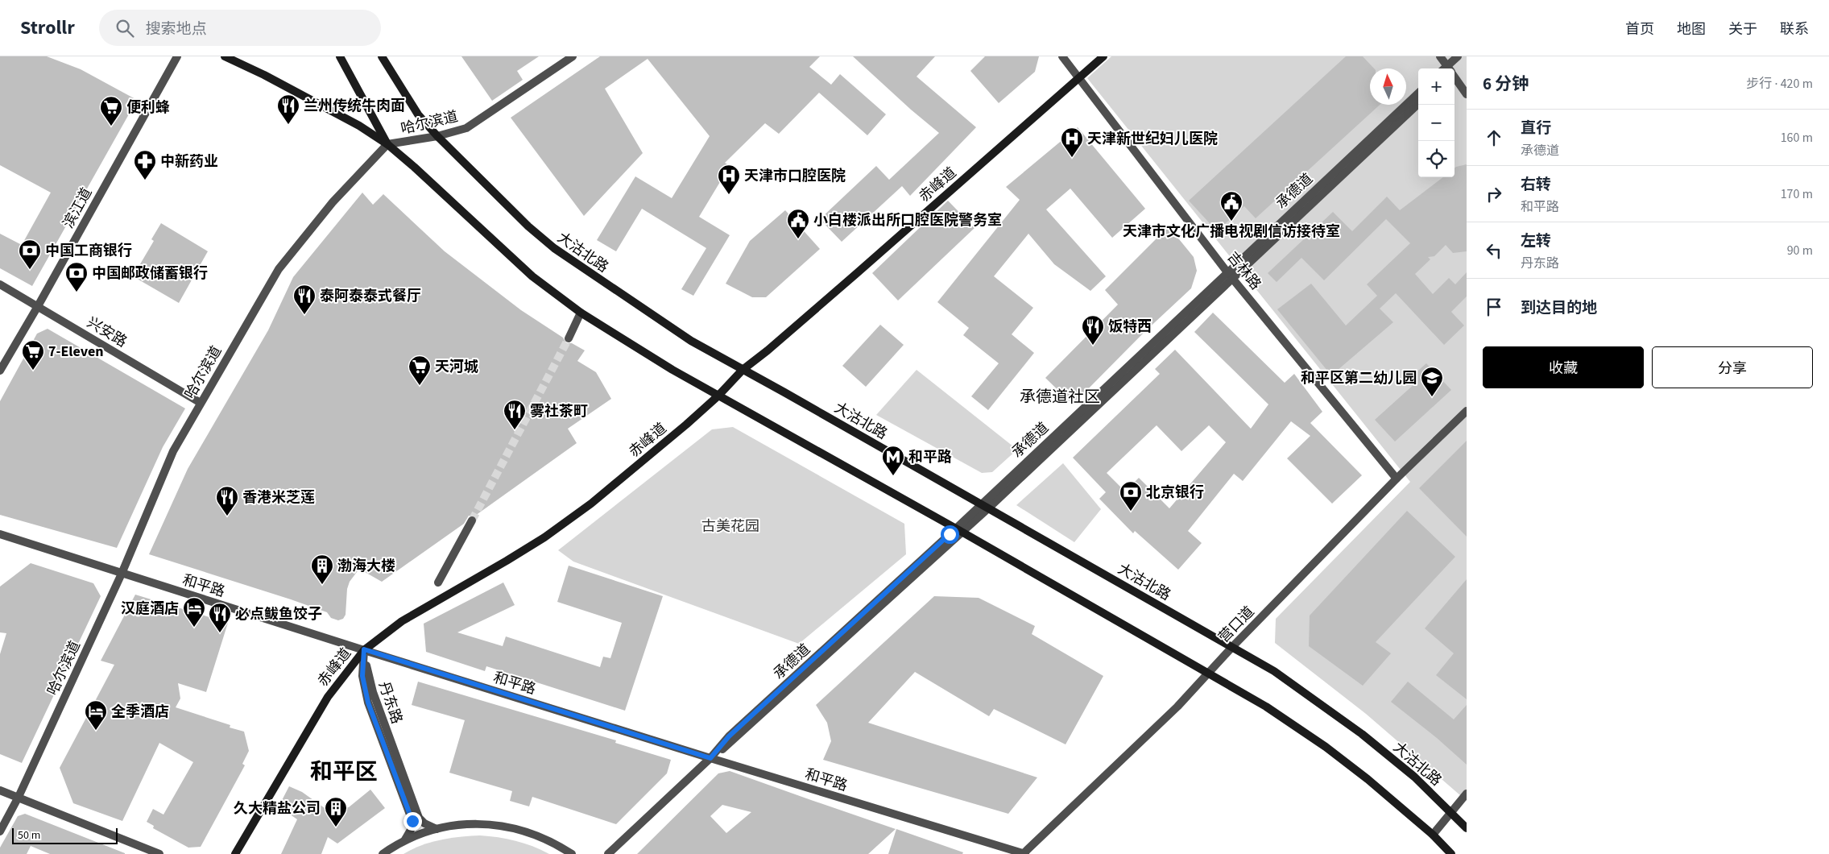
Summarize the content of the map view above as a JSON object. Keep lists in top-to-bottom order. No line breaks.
{"streets":{"main road":["赤峰道","大沽北路"],"street":["哈尔滨道","承德道","滨江道","吉林路","兴安路","和平路","营口道","丹东路"]},"crossings":[["哈尔滨道","大沽北路"],["哈尔滨道","兴安路"],["哈尔滨道","和平路"],["赤峰道","大沽北路"],["赤峰道","吉林路"],["赤峰道","和平路"],["赤峰道","丹东路"],["承德道","大沽北路"],["承德道","吉林路"],["承德道","和平路"],["滨江道","兴安路"],["大沽北路","营口道"],["吉林路","营口道"],["和平路","营口道"],["和平路","丹东路"]],"districts":["承德道社区","和平区"],"parks":["古美花园"],"places":{"restaurant":["兰州传统牛肉面","泰阿泰泰式餐厅","饭特西","雾社茶町","香港米芝莲","必点鲅鱼饺子"],"supermarket":["便利蜂","7-Eleven","天河城"],"hospital":["天津新世纪妇儿医院","天津市口腔医院"],"pharmacy":["中新药业"],"public building":["天津市文化广播电视剧信访接待室","小白楼派出所口腔医院警务室"],"bank":["中国工商银行","中国邮政储蓄银行","北京银行"],"school or university":["和平区第二幼儿园"],"metro station":["和平路"],"building":["渤海大楼","久大精盐公司"],"hotel":["汉庭酒店","全季酒店"]},"scale_bar":"50 m","north":"top","page":{"header":"Strollr","search":"搜索地点","nav":["首页","地图","关于","联系"],"heading":["6 分钟","步行 · 420 m"],"map_buttons":["+","−"],"list":[["直行","承德道","160 m"],["右转","和平路","170 m"],["左转","丹东路","90 m"],"到达目的地"],"buttons":["收藏","分享"],"scale":"50 m"}}
